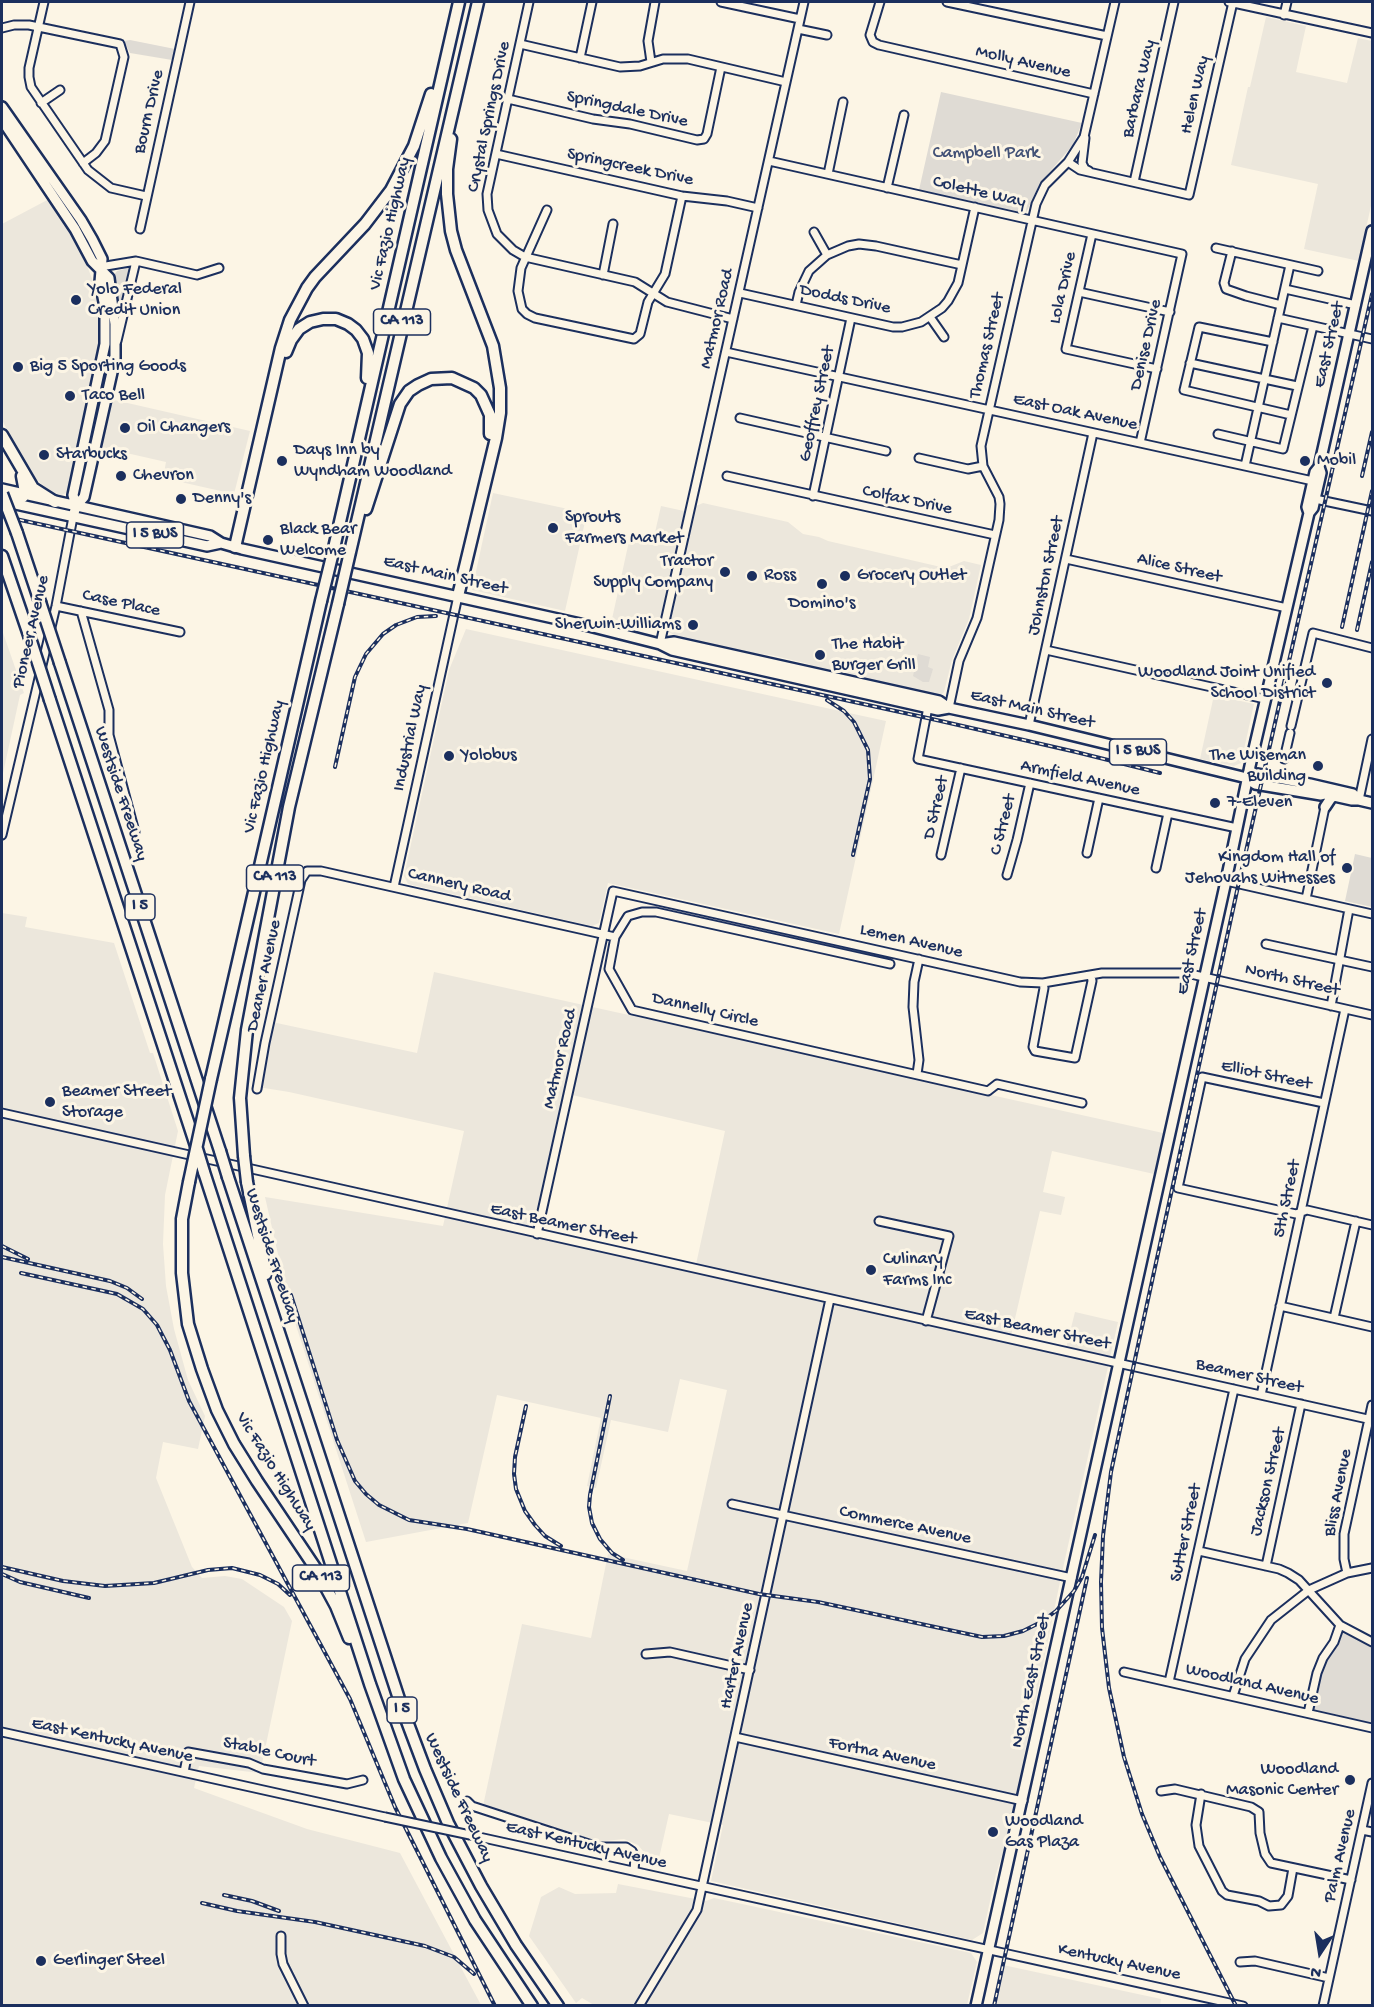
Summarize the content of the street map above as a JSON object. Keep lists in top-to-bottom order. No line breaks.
{"streets":{"highway":["Vic Fazio Highway","CA 113","Westside Freeway","I 5"],"main road":["East Street","I 5 BUS","East Main Street","Pioneer Avenue","North East Street"],"street":["Molly Avenue","Barbara Way","Helen Way","Springdale Drive","Bourn Drive","Crystal Springs Drive","Springcreek Drive","Colette Way","Lola Drive","Dodds Drive","Matmor Road","Denise Drive","Thomas Street","Geoffrey Street","East Oak Avenue","Colfax Drive","Alice Street","Johnston Street","Case Place","Industrial Way","Armfield Avenue","D Street","C Street","Cannery Road","Lemen Avenue","Deaner Avenue","North Street","Dannelly Circle","Elliot Street","5th Street","East Beamer Street","Beamer Street","Jackson Street","Bliss Avenue","Commerce Avenue","Sutter Street","Harter Avenue","Woodland Avenue","East Kentucky Avenue","Stable Court","Fortna Avenue","Palm Avenue","Kentucky Avenue"]},"crossings":[["Molly Avenue","Thomas Street"],["Barbara Way","Helen Way"],["Springdale Drive","Crystal Springs Drive"],["Crystal Springs Drive","Springcreek Drive"],["Crystal Springs Drive","Matmor Road"],["Springcreek Drive","Matmor Road"],["Colette Way","Lola Drive"],["Colette Way","Dodds Drive"],["Colette Way","Matmor Road"],["Colette Way","Denise Drive"],["Colette Way","Thomas Street"],["Vic Fazio Highway","Westside Freeway"],["Lola Drive","Denise Drive"],["Dodds Drive","Matmor Road"],["Dodds Drive","Geoffrey Street"],["Matmor Road","East Oak Avenue"],["Matmor Road","East Main Street"],["Matmor Road","Cannery Road"],["Matmor Road","Lemen Avenue"],["Matmor Road","East Beamer Street"],["Denise Drive","East Oak Avenue"],["East Street","East Oak Avenue"],["East Street","I 5 BUS"],["East Street","Alice Street"],["East Street","East Main Street"],["East Street","Armfield Avenue"],["East Street","Lemen Avenue"],["East Street","North Street"],["East Street","East Beamer Street"],["East Street","Beamer Street"],["East Street","North East Street"],["Thomas Street","East Oak Avenue"],["Thomas Street","Colfax Drive"],["Thomas Street","East Main Street"],["Geoffrey Street","East Oak Avenue"],["Geoffrey Street","Colfax Drive"],["East Oak Avenue","Johnston Street"],["I 5 BUS","East Main Street"],["Alice Street","Johnston Street"],["East Main Street","Johnston Street"],["East Main Street","Pioneer Avenue"],["East Main Street","Industrial Way"],["East Main Street","Armfield Avenue"],["Case Place","Pioneer Avenue"],["Industrial Way","Cannery Road"],["Armfield Avenue","D Street"],["Armfield Avenue","C Street"],["Cannery Road","Deaner Avenue"],["Cannery Road","Dannelly Circle"],["Lemen Avenue","North Street"],["North Street","5th Street"],["Elliot Street","5th Street"],["5th Street","Beamer Street"],["East Beamer Street","Beamer Street"],["East Beamer Street","Harter Avenue"],["East Beamer Street","North East Street"],["Beamer Street","Jackson Street"],["Beamer Street","Bliss Avenue"],["Beamer Street","Sutter Street"],["Beamer Street","North East Street"],["Commerce Avenue","Harter Avenue"],["Commerce Avenue","North East Street"],["Sutter Street","Woodland Avenue"],["Harter Avenue","East Kentucky Avenue"],["Harter Avenue","Fortna Avenue"],["North East Street","East Kentucky Avenue"],["North East Street","Fortna Avenue"],["North East Street","Kentucky Avenue"],["East Kentucky Avenue","Stable Court"],["East Kentucky Avenue","Kentucky Avenue"]],"parks":["Campbell Park"],"places":["Yolo Federal Credit Union","Big 5 Sporting Goods","Taco Bell","Oil Changers","Starbucks","Days Inn by Wyndham Woodland","Mobil","Chevron","Denny's","Sprouts Farmers Market","Black Bear Welcome","Tractor Supply Company","Ross","Grocery Outlet","Domino's","Sherwin-Williams","The Habit Burger Grill","Woodland Joint Unified School District","Yolobus","The Wiseman Building","7-Eleven","Kingdom Hall of Jehovahs Witnesses","Beamer Street Storage","Culinary Farms Inc","Woodland Masonic Center","Woodland Gas Plaza","Gerlinger Steel"],"north":"bottom"}
